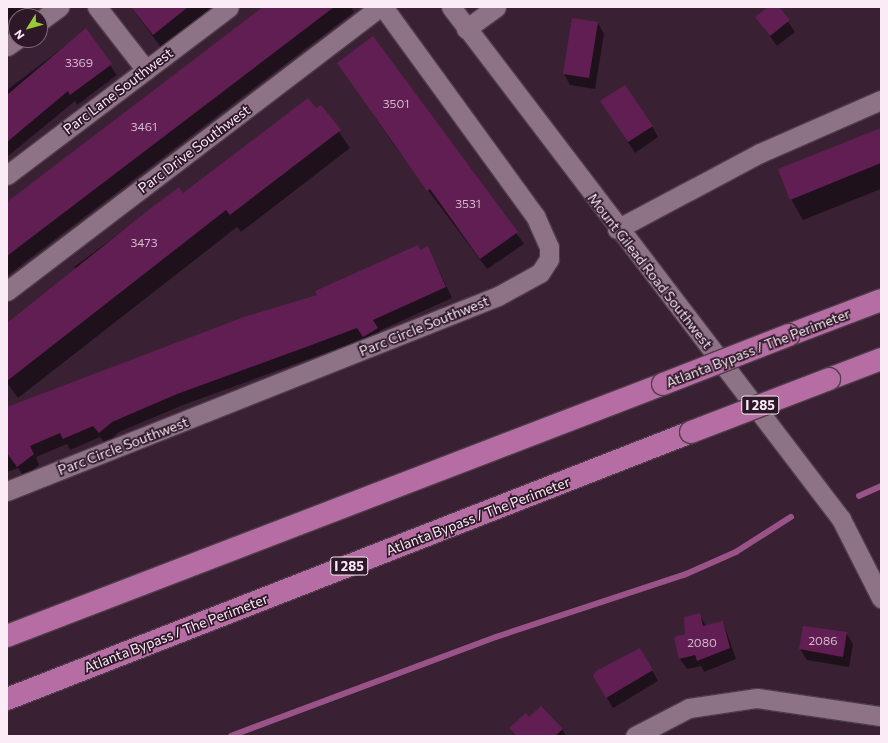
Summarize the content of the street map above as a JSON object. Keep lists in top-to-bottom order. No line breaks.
{"streets":{"highway":["Atlanta Bypass / The Perimeter","I 285"],"street":["Parc Lane Southwest","Parc Drive Southwest","Mount Gilead Road Southwest","Parc Circle Southwest"]},"crossings":[["Parc Drive Southwest","Parc Circle Southwest"]],"house_numbers":["3369","3501","3461","3531","3473","2086","2080"],"north":"bottom left"}
